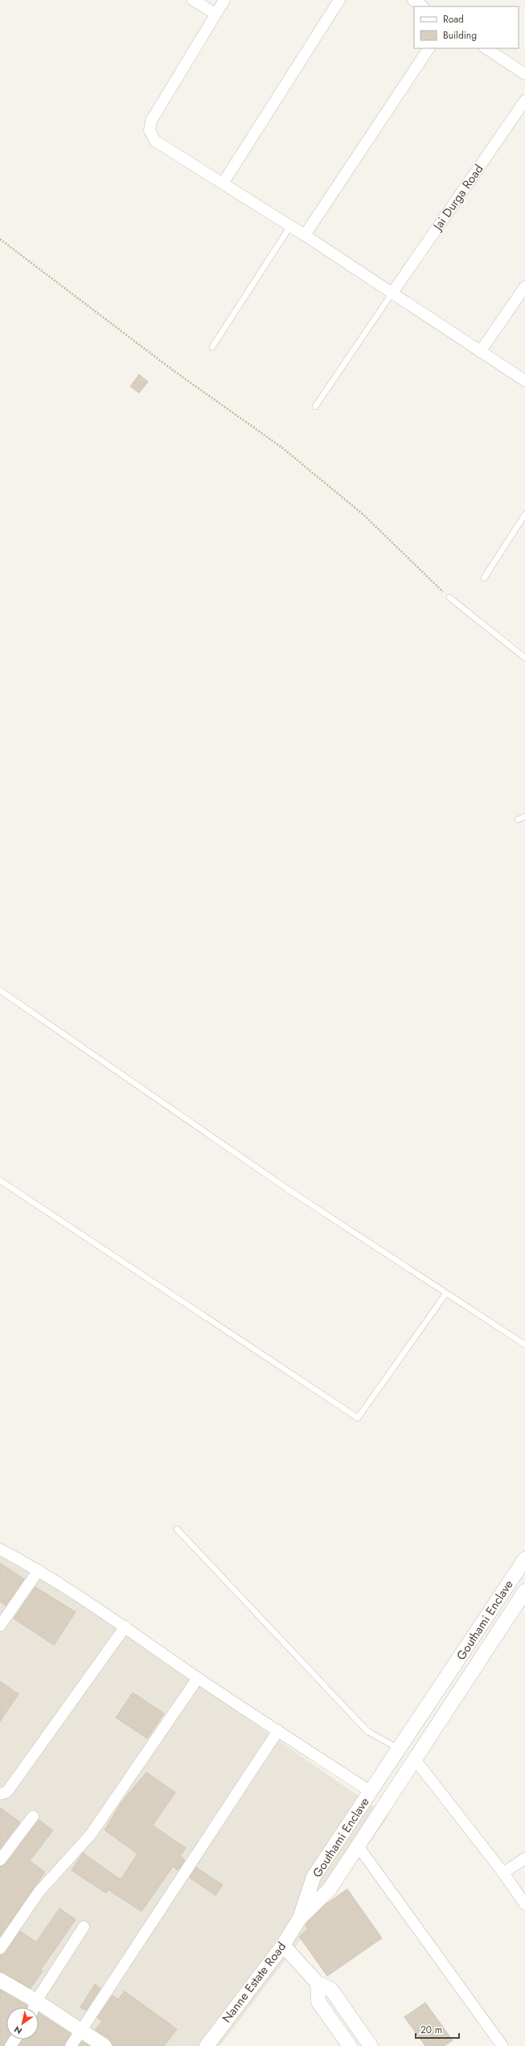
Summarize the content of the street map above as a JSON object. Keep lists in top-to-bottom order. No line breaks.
{"streets":{"street":["Jai Durga Road","Gouthami Enclave","Nanne Estate Road"]},"crossings":[["Gouthami Enclave","Nanne Estate Road"]],"legend":["Road","Building"],"scale_bar":"20 m","north":"bottom left"}
